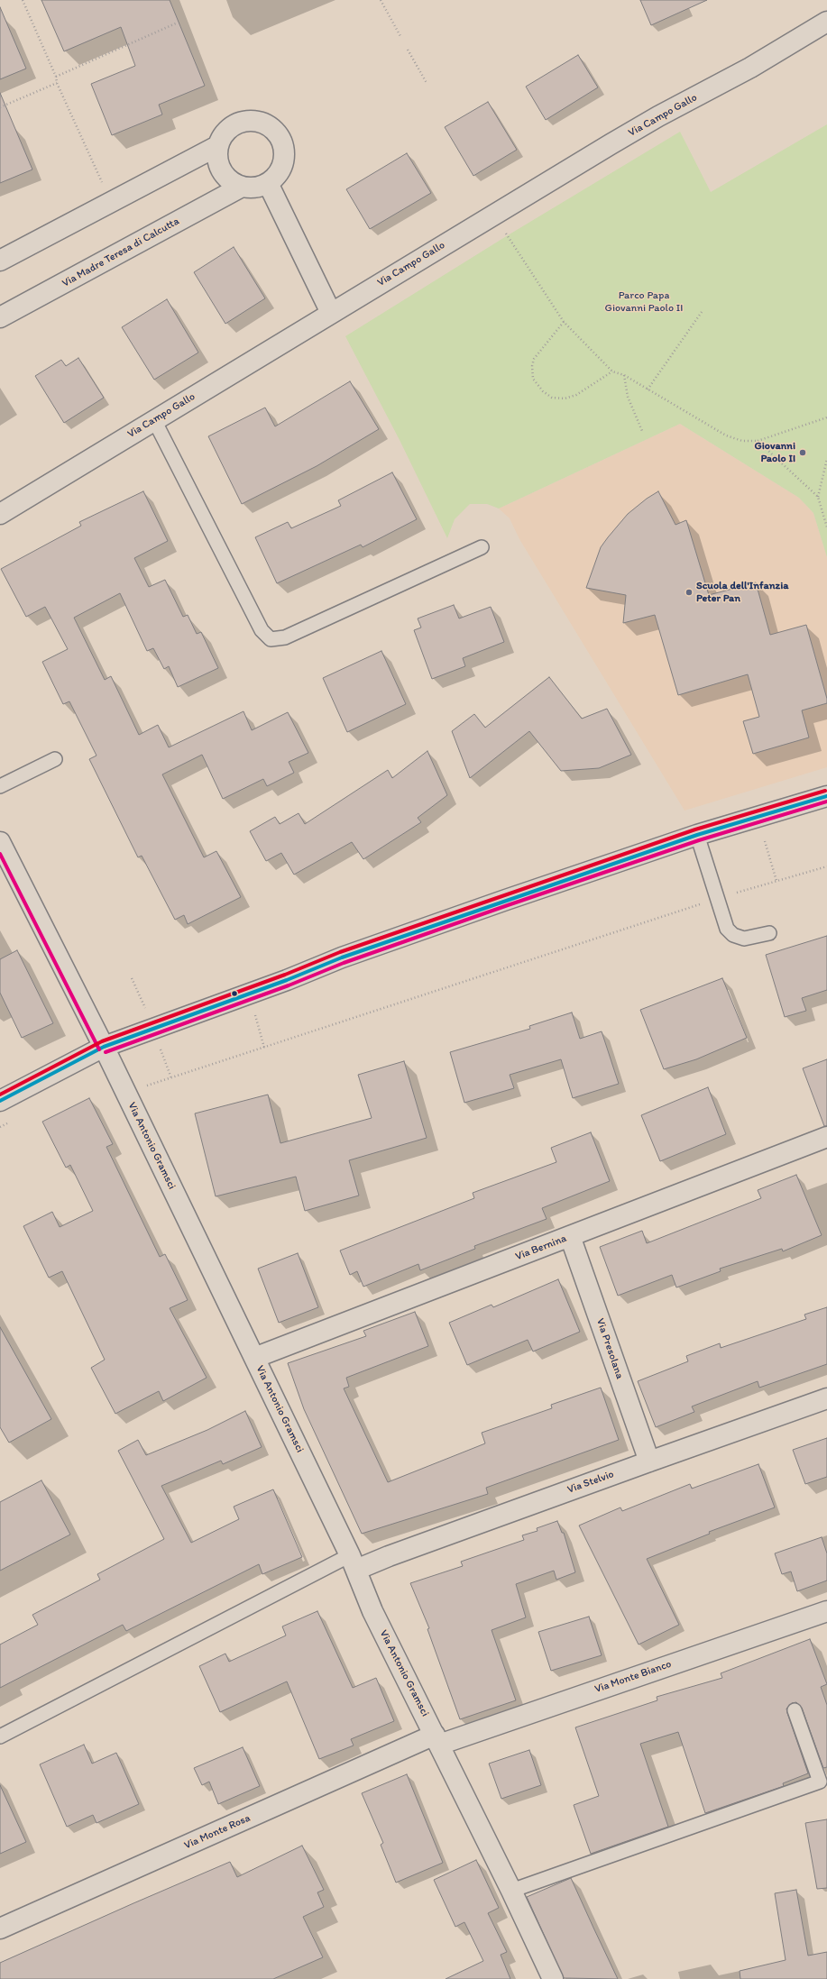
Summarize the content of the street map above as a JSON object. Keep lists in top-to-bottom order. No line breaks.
{"streets":{"street":["Via Campo Gallo","Via Madre Teresa di Calcutta","Via Antonio Gramsci","Via Bernina","Via Presolana","Via Stelvio","Via Monte Bianco","Via Monte Rosa"]},"crossings":[["Via Antonio Gramsci","Via Bernina"],["Via Antonio Gramsci","Via Stelvio"],["Via Antonio Gramsci","Via Monte Bianco"],["Via Antonio Gramsci","Via Monte Rosa"],["Via Bernina","Via Presolana"],["Via Presolana","Via Stelvio"],["Via Monte Bianco","Via Monte Rosa"]],"parks":["Parco Papa Giovanni Paolo II"],"places":["Giovanni Paolo II","Scuola dell'Infanzia Peter Pan"]}
